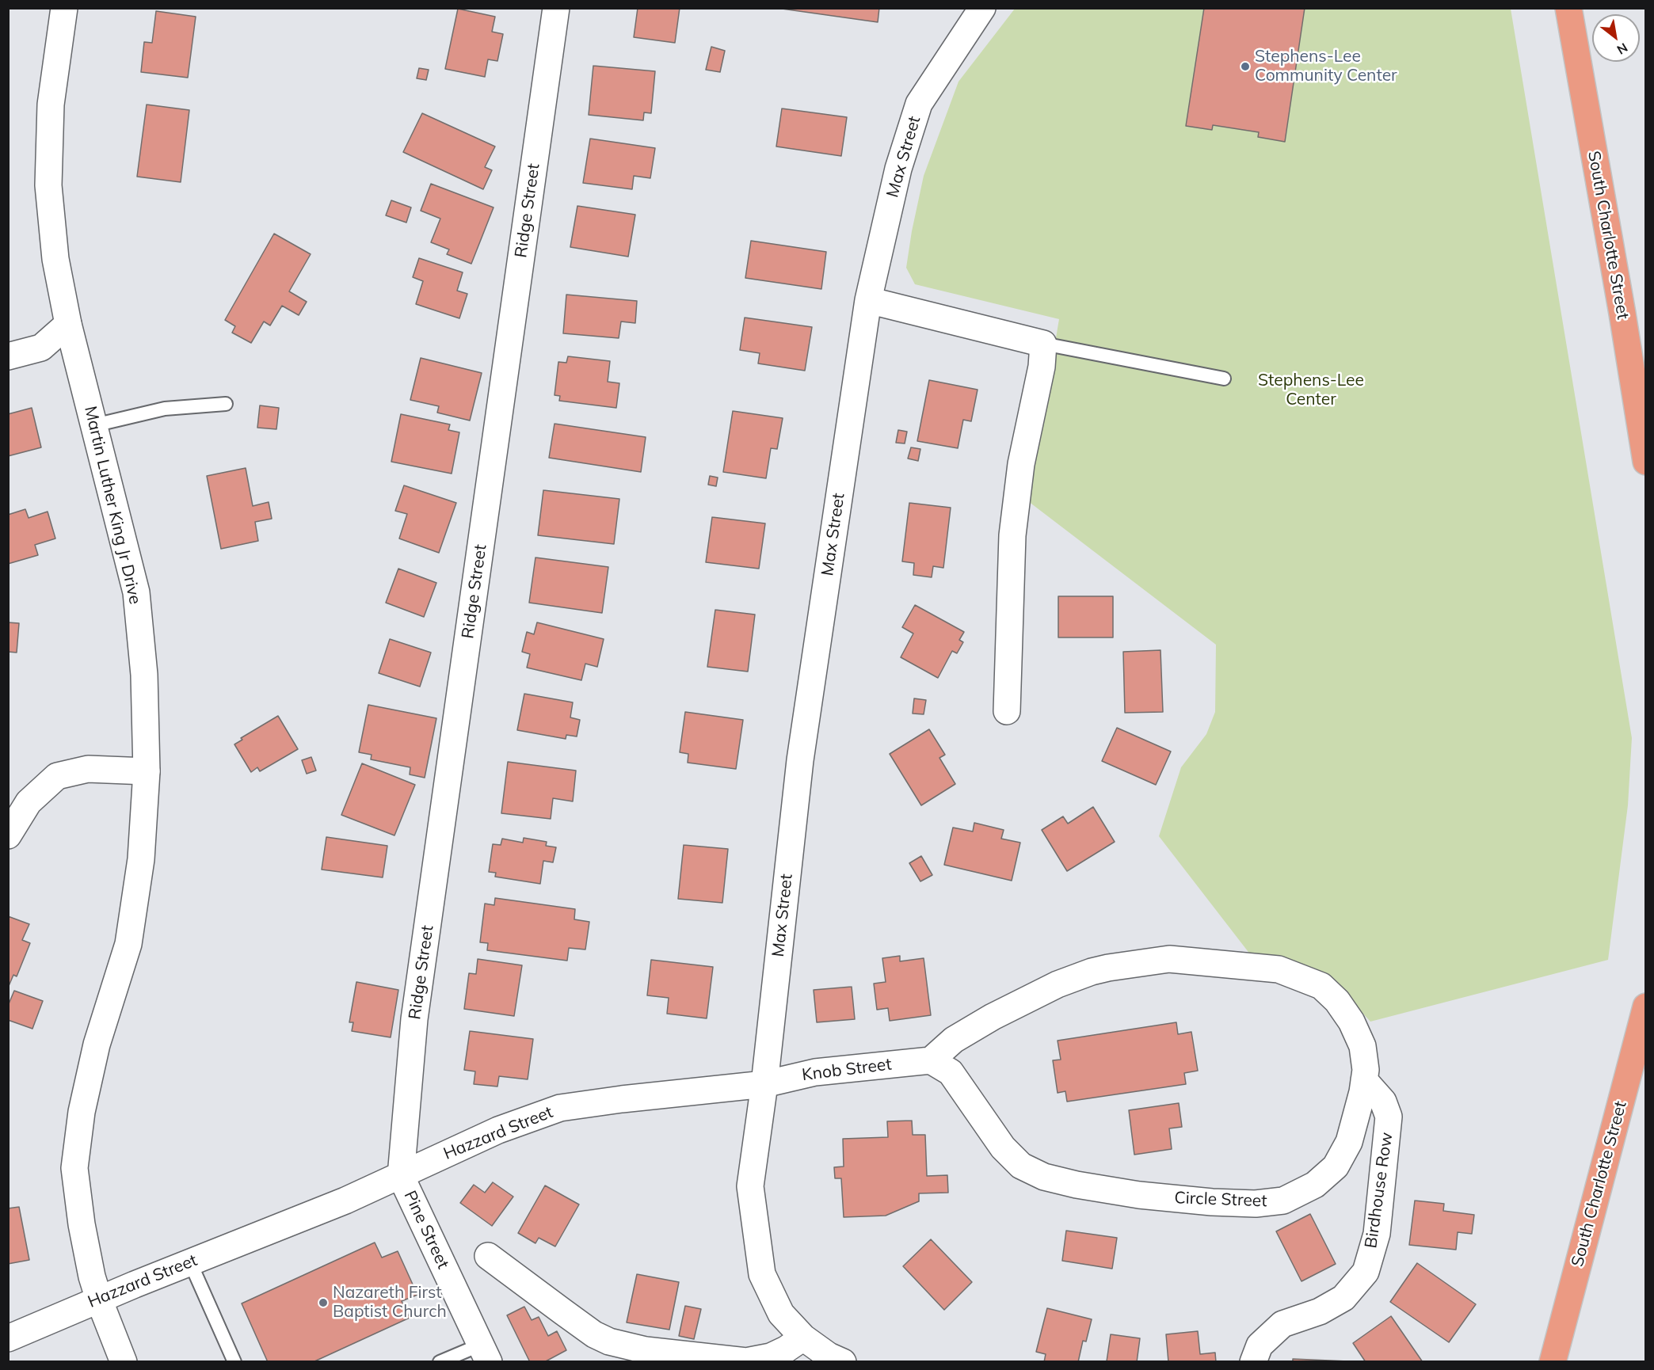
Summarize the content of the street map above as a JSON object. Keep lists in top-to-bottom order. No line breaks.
{"streets":{"main road":["South Charlotte Street"],"street":["Max Street","Ridge Street","Martin Luther King Jr Drive","Knob Street","Hazzard Street","Birdhouse Row","Circle Street","Pine Street"]},"crossings":[["Max Street","Knob Street"],["Max Street","Hazzard Street"],["Ridge Street","Hazzard Street"],["Ridge Street","Pine Street"],["Martin Luther King Jr Drive","Hazzard Street"],["Knob Street","Hazzard Street"],["Knob Street","Circle Street"],["Hazzard Street","Pine Street"],["Birdhouse Row","Circle Street"]],"parks":["Stephens-Lee Center"],"places":["Stephens-Lee Community Center","Nazareth First Baptist Church"],"north":"bottom right"}
